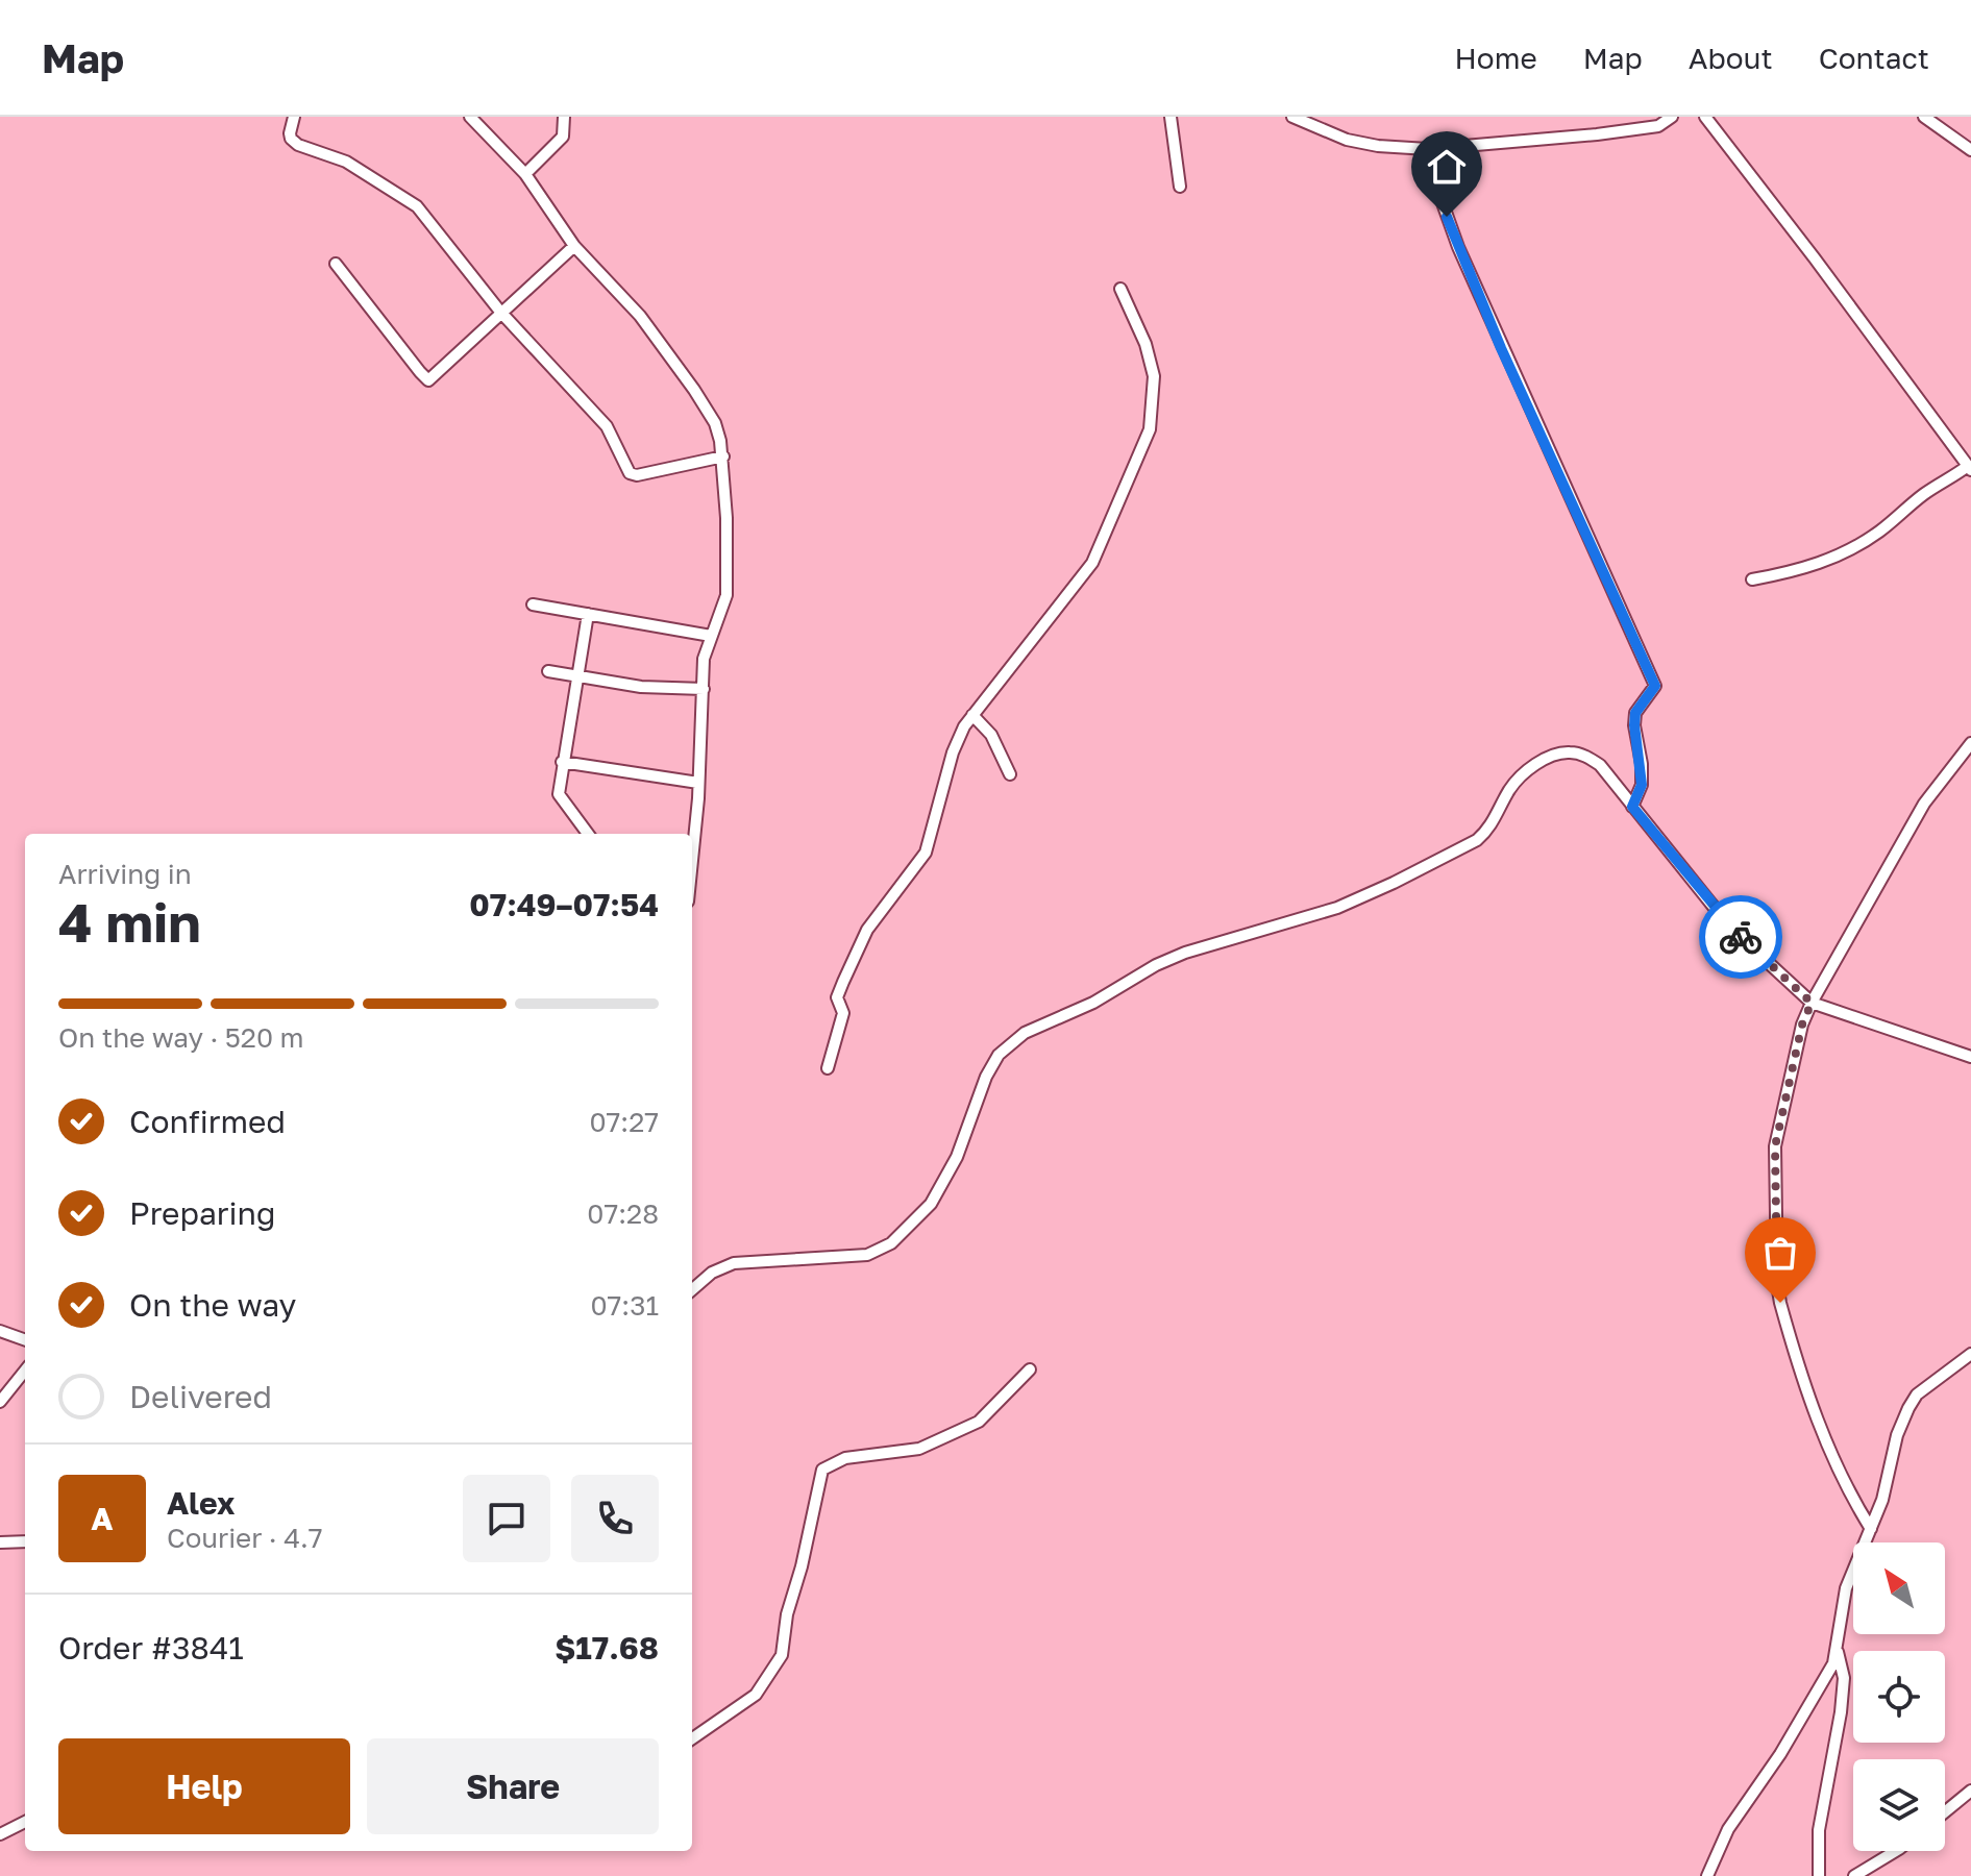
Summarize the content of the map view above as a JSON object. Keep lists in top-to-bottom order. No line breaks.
{"north":"top left","page":{"header":"Map","nav":["Home","Map","About","Contact"],"heading":["4 min","Arriving in","07:49–07:54"],"panel":["Alex","Courier · 4.7","Order #3841","$17.68"],"bar":"On the way · 520 m","list":[["Confirmed","07:27"],["Preparing","07:28"],["On the way","07:31"],"Delivered"],"round":"A","buttons":["Help","Share"]}}
